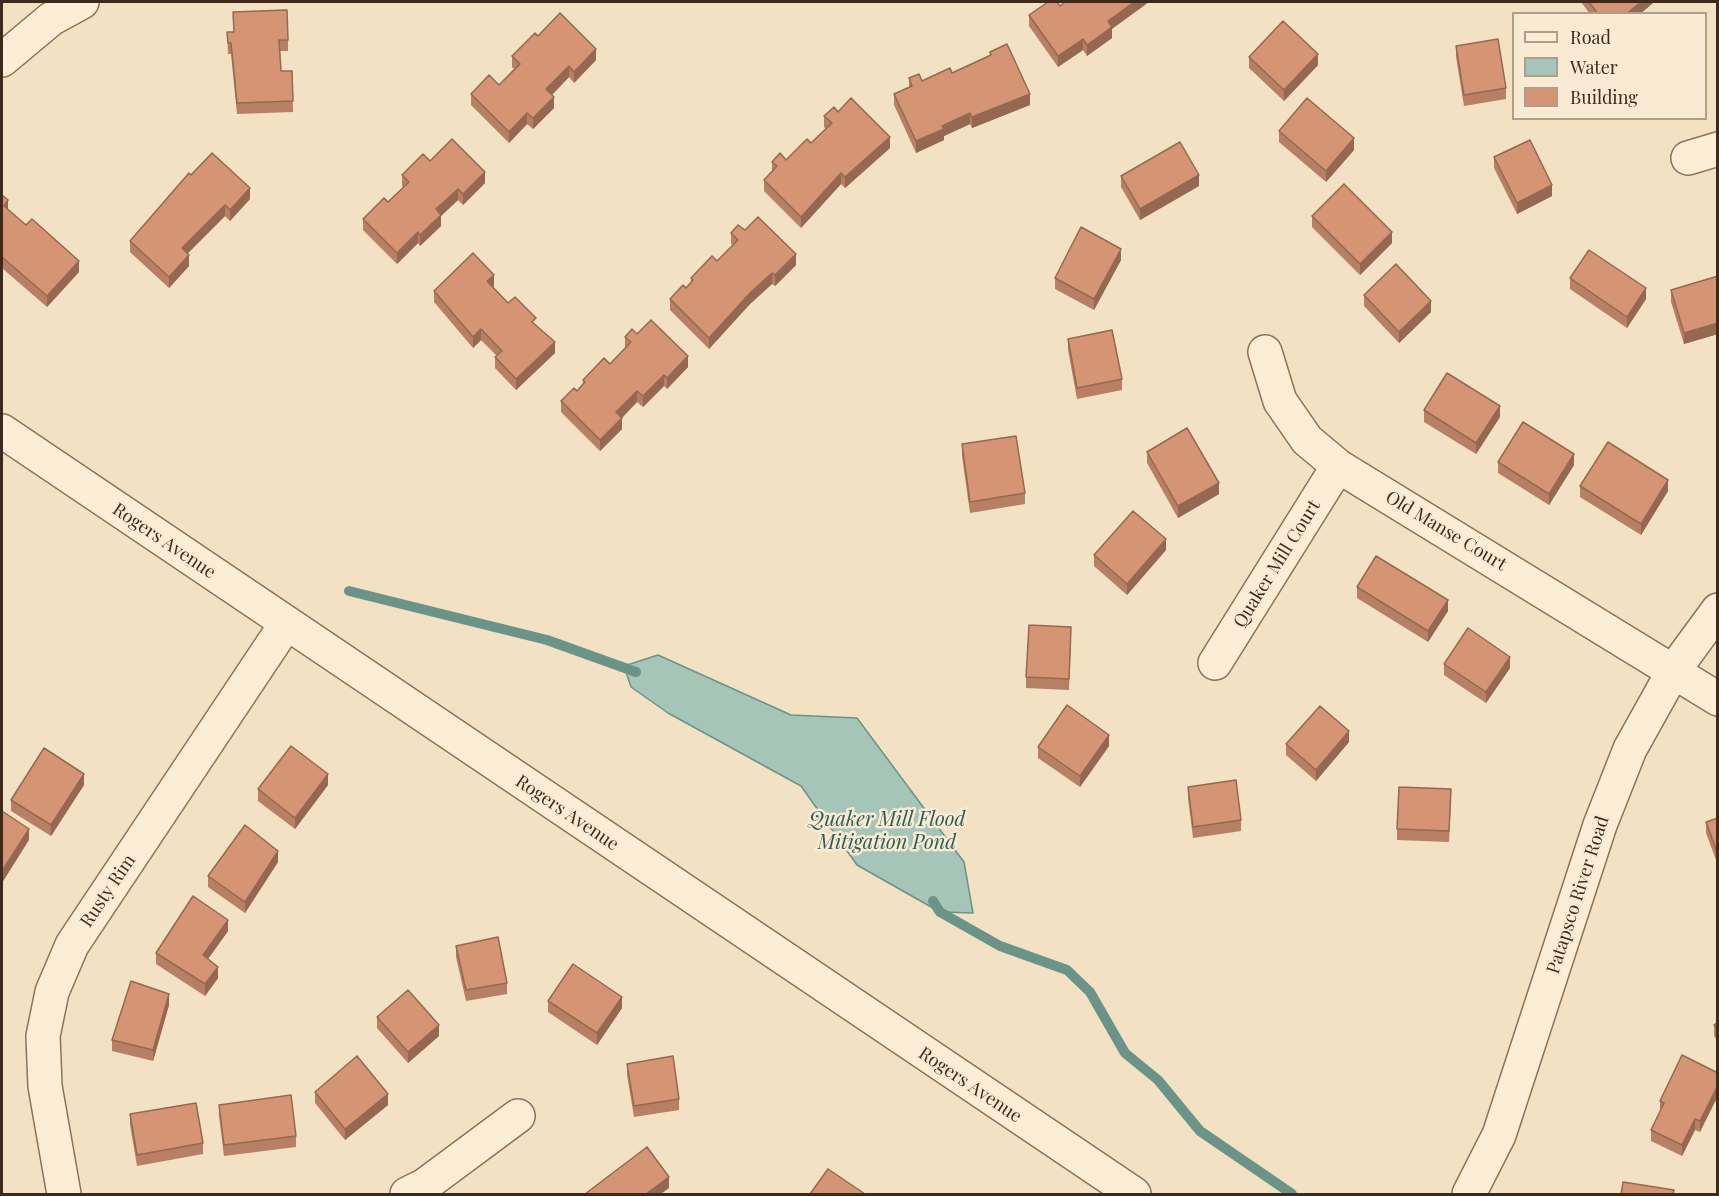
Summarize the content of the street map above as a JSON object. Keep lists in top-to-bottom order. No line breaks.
{"streets":{"street":["Old Manse Court","Rogers Avenue","Quaker Mill Court","Rusty Rim","Patapsco River Road"]},"crossings":[["Old Manse Court","Quaker Mill Court"],["Old Manse Court","Patapsco River Road"],["Rogers Avenue","Rusty Rim"]],"water":["Quaker Mill Flood Mitigation Pond"],"legend":["Road","Water","Building"]}
